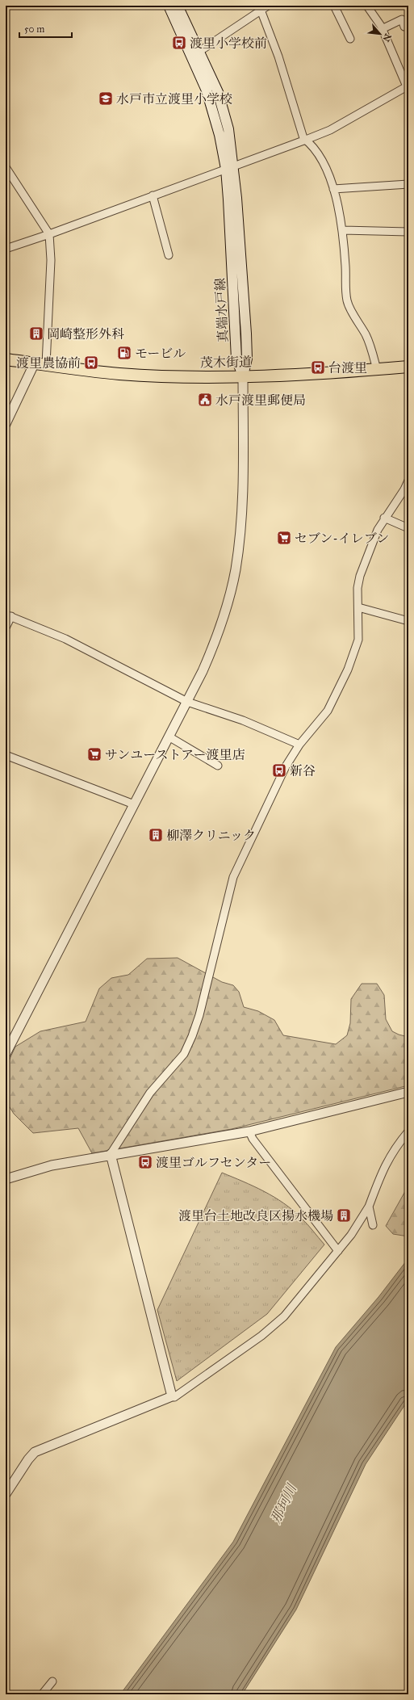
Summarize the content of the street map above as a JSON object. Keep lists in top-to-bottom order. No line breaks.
{"streets":{"highway":["茂木街道"],"main road":["真端水戸線"]},"crossings":[["真端水戸線","茂木街道"]],"water":["那珂川"],"places":{"bus stop":["渡里小学校前","渡里農協前","台渡里","新谷","渡里ゴルフセンター"],"school or university":["水戸市立渡里小学校"],"building":["岡崎整形外科","柳澤クリニック","渡里台土地改良区揚水機場"],"fuel station":["モービル"],"public building":["水戸渡里郵便局"],"supermarket":["セブン-イレブン","サンユーストアー渡里店"]},"scale_bar":"50 m","north":"bottom right"}
